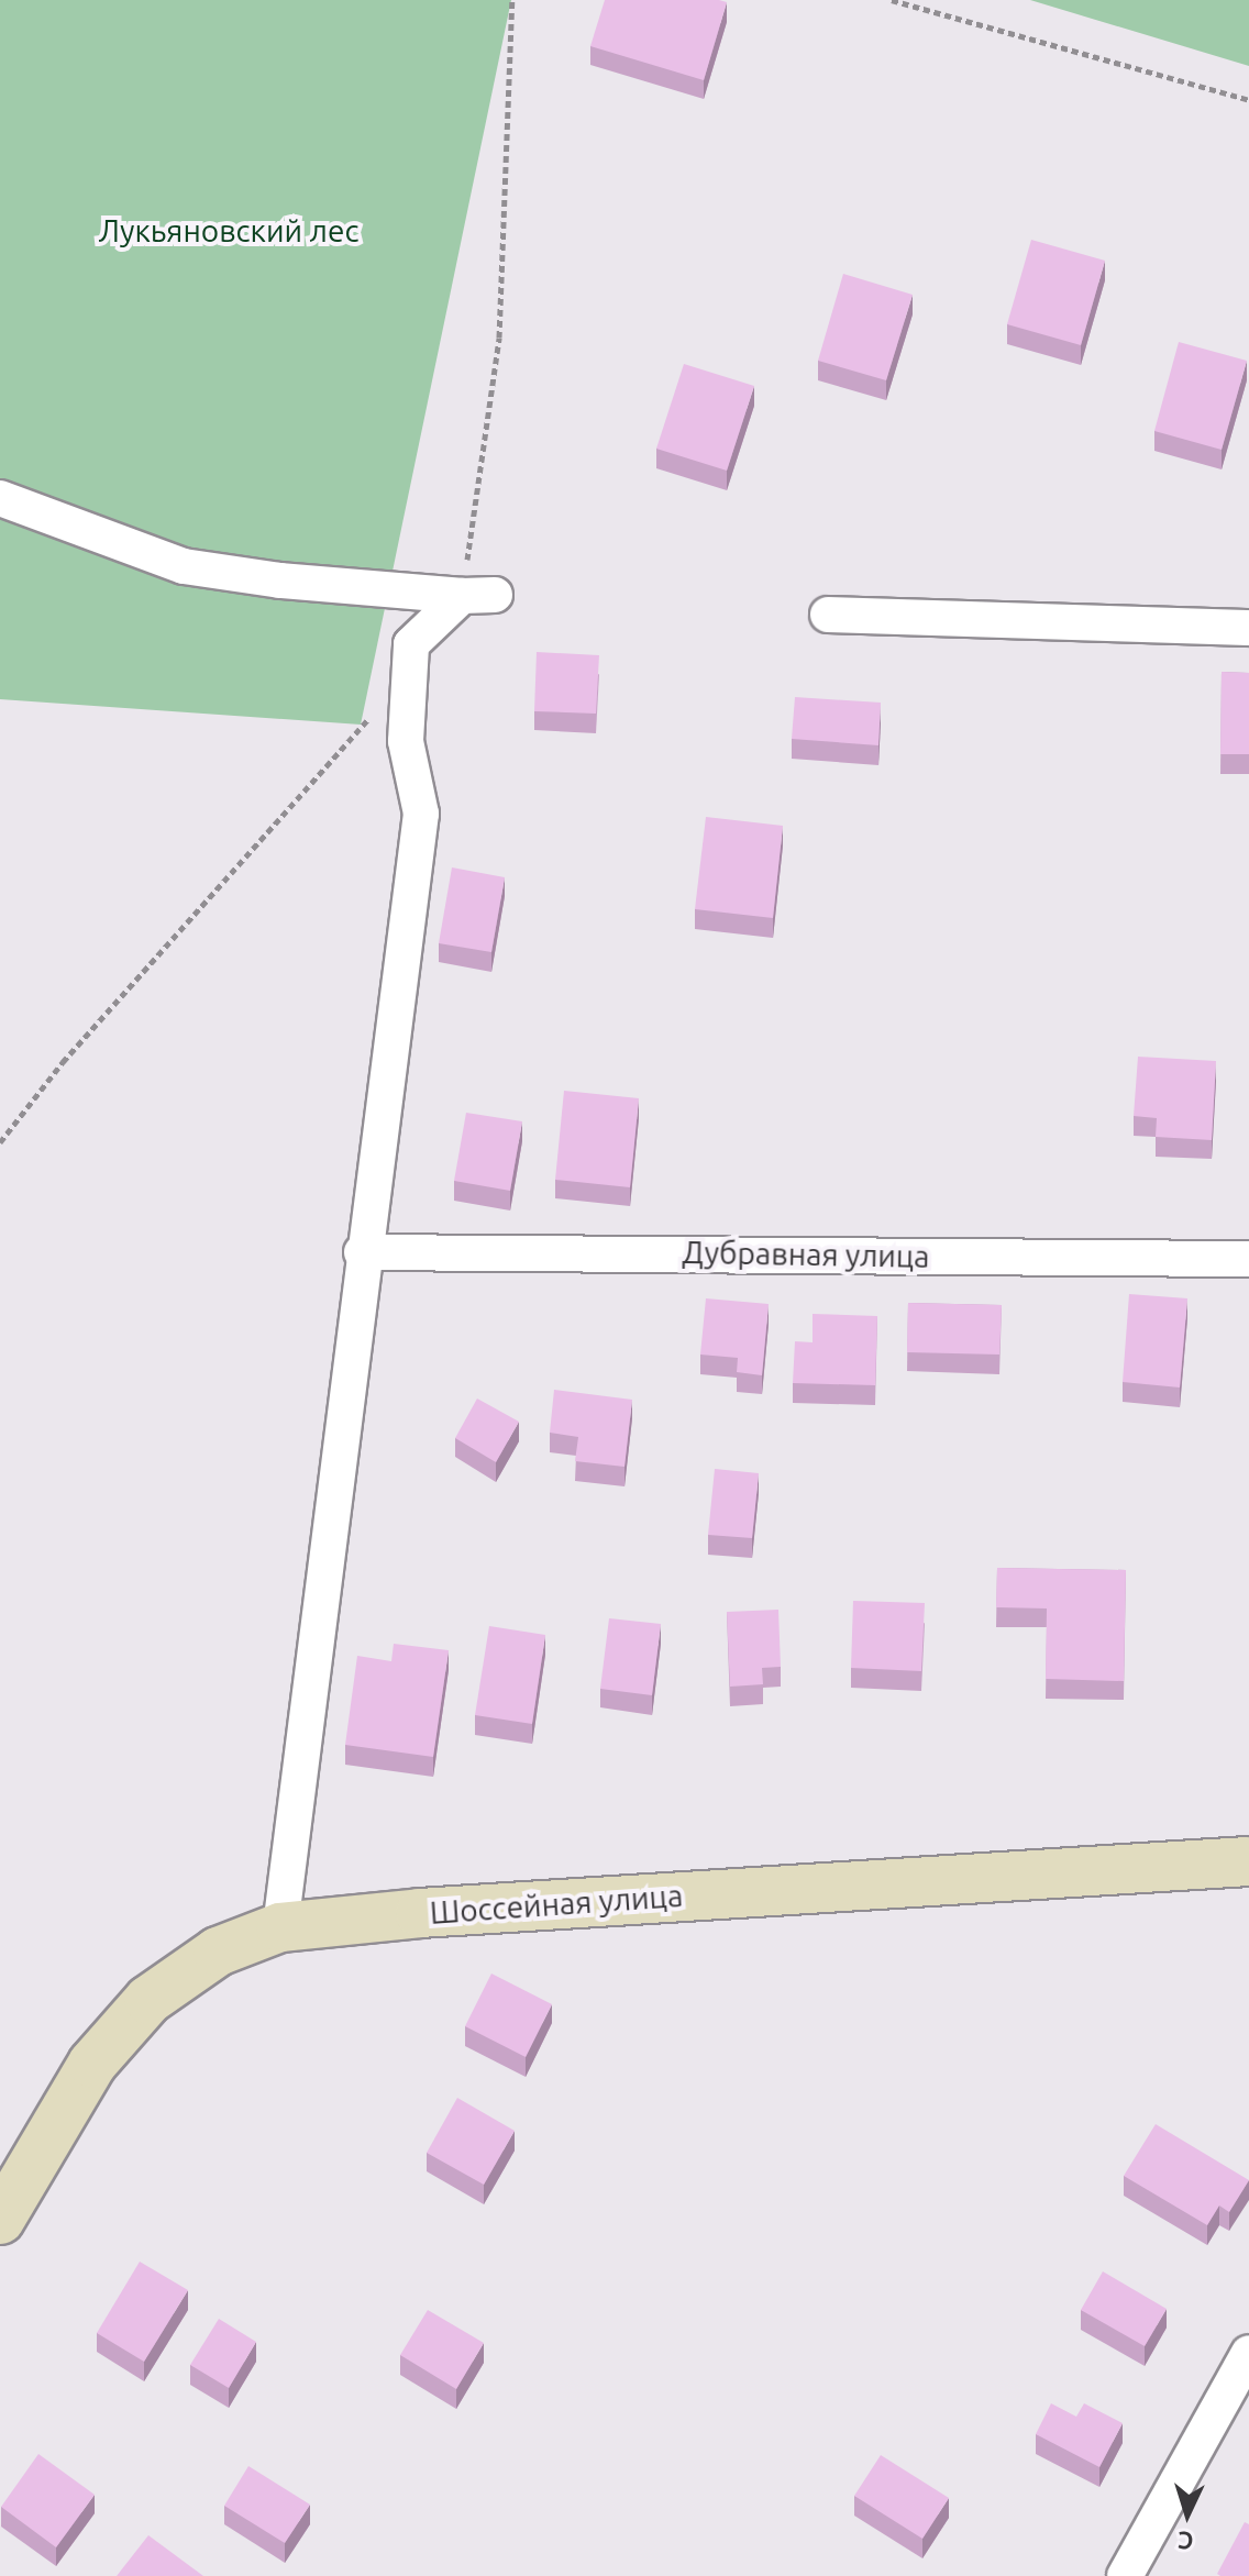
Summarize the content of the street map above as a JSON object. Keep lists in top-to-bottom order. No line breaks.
{"streets":{"main road":["Шоссейная улица"],"street":["Дубравная улица"]},"parks":["Лукьяновский лес"],"north":"bottom"}
